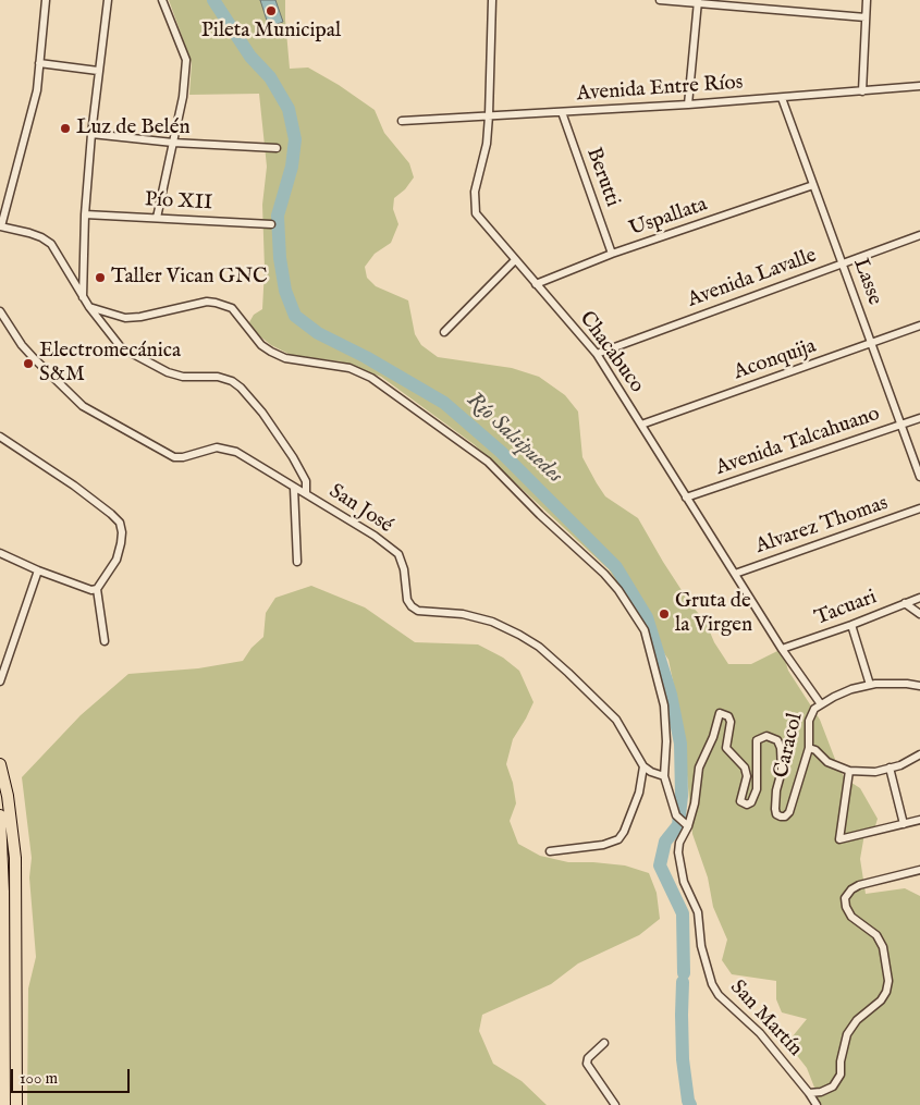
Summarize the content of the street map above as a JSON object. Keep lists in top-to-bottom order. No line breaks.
{"streets":{"street":["Avenida Entre Ríos","Berutti","Pío XII","Uspallata","Avenida Lavalle","Lasse","Chacabuco","Aconquija","Avenida Talcahuano","San José","Alvarez Thomas","Tacuari","Caracol","San Martín"]},"crossings":[["Avenida Entre Ríos","Berutti"],["Avenida Entre Ríos","Lasse"],["Avenida Entre Ríos","Chacabuco"],["Berutti","Uspallata"],["Uspallata","Lasse"],["Uspallata","Chacabuco"],["Avenida Lavalle","Lasse"],["Avenida Lavalle","Chacabuco"],["Lasse","Aconquija"],["Lasse","Avenida Talcahuano"],["Chacabuco","Aconquija"],["Chacabuco","Avenida Talcahuano"],["Chacabuco","Alvarez Thomas"],["Chacabuco","Tacuari"],["Chacabuco","Caracol"],["Caracol","San Martín"]],"water":["Río Salsipuedes"],"places":["Pileta Municipal","Luz de Belén","Taller Vican GNC","Electromecánica S&M","Gruta de la Virgen"],"scale_bar":"100 m"}
